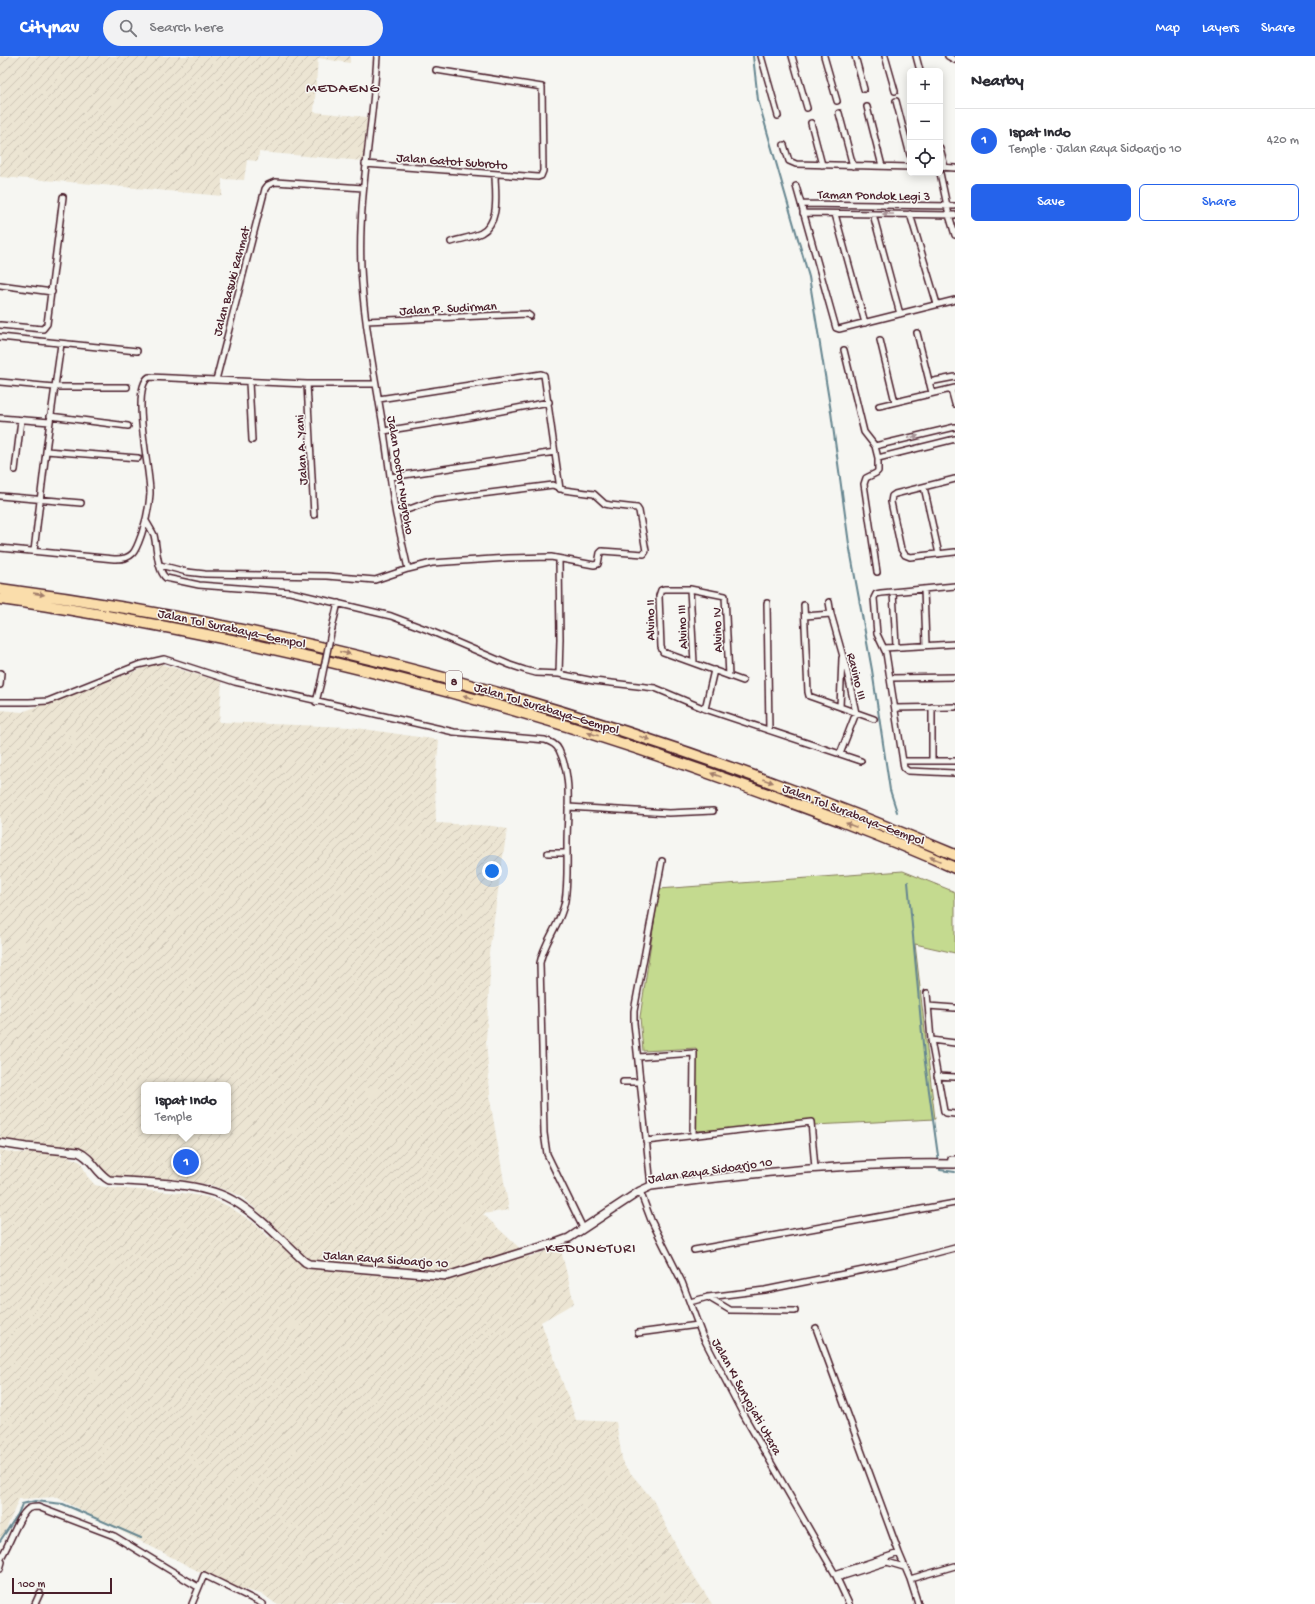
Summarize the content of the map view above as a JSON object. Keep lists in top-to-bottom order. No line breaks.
{"streets":{"highway":["Jalan Tol Surabaya–Gempol","8"],"street":["Jalan Gatot Subroto","Taman Pondok Legi 3","Jalan Basuki Rahmat","Jalan P. Sudirman","Jalan A. Yani","Jalan Doctor Nugroho","Alvino II","Alvino III","Alvino IV","Ravino III","Jalan Raya Sidoarjo 10","Jalan KI Suryojati Utara"]},"crossings":[["Jalan Gatot Subroto","Jalan Doctor Nugroho"],["Jalan Basuki Rahmat","Jalan Doctor Nugroho"],["Jalan P. Sudirman","Jalan Doctor Nugroho"],["Alvino II","Alvino III"],["Alvino II","Alvino IV"],["Alvino III","Alvino IV"],["Jalan Raya Sidoarjo 10","Jalan KI Suryojati Utara"]],"districts":["MEDAENG","KEDUNGTURI"],"scale_bar":"100 m","page":{"header":"Citynav","search":"Search here","nav":["Map","Layers","Share"],"heading":"Nearby","map_buttons":["+","−"],"list":[{"mark":"1","name":"Ispat Indo","note":"Temple · Jalan Raya Sidoarjo 10","value":"420 m"}],"buttons":["Save","Share"],"popup":["Ispat Indo","Temple"],"pins":"1","scale":"100 m"}}
